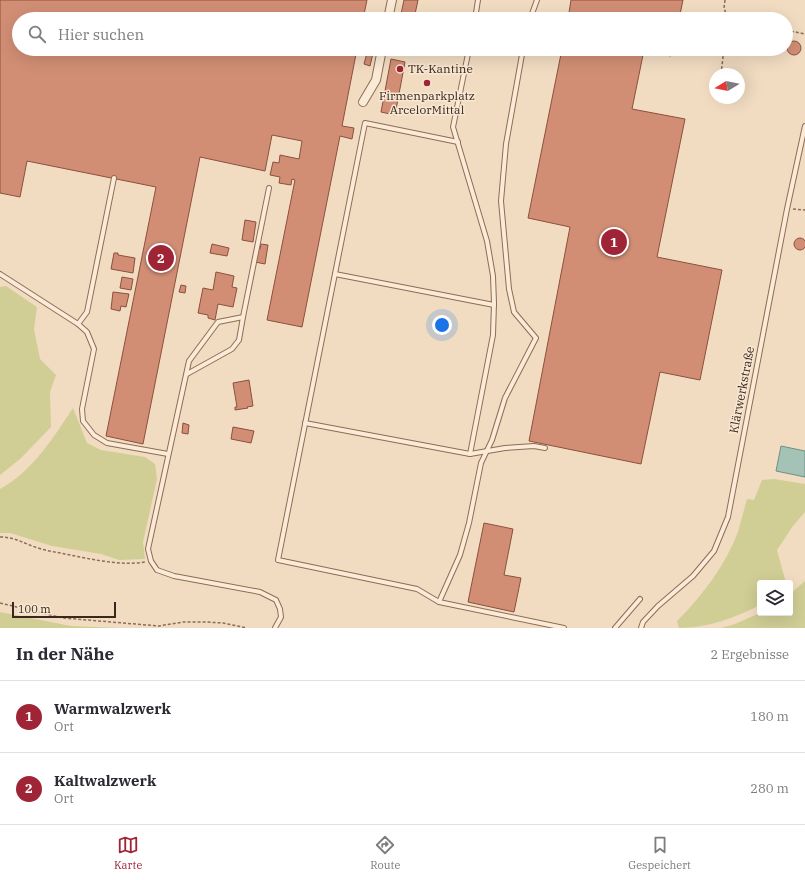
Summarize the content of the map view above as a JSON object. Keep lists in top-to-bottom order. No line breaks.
{"streets":{"lane":["Klärwerkstraße"]},"places":["TK-Kantine","Firmenparkplatz ArcelorMittal"],"scale_bar":"100 m","north":"left","page":{"search":"Hier suchen","pins":["1","2"],"scale":"100 m","heading":["In der Nähe","2 Ergebnisse"],"list":[{"mark":"1","name":"Warmwalzwerk","note":"Ort","value":"180 m"},{"mark":"2","name":"Kaltwalzwerk","note":"Ort","value":"280 m"}],"nav":["Karte","Route","Gespeichert"]}}
